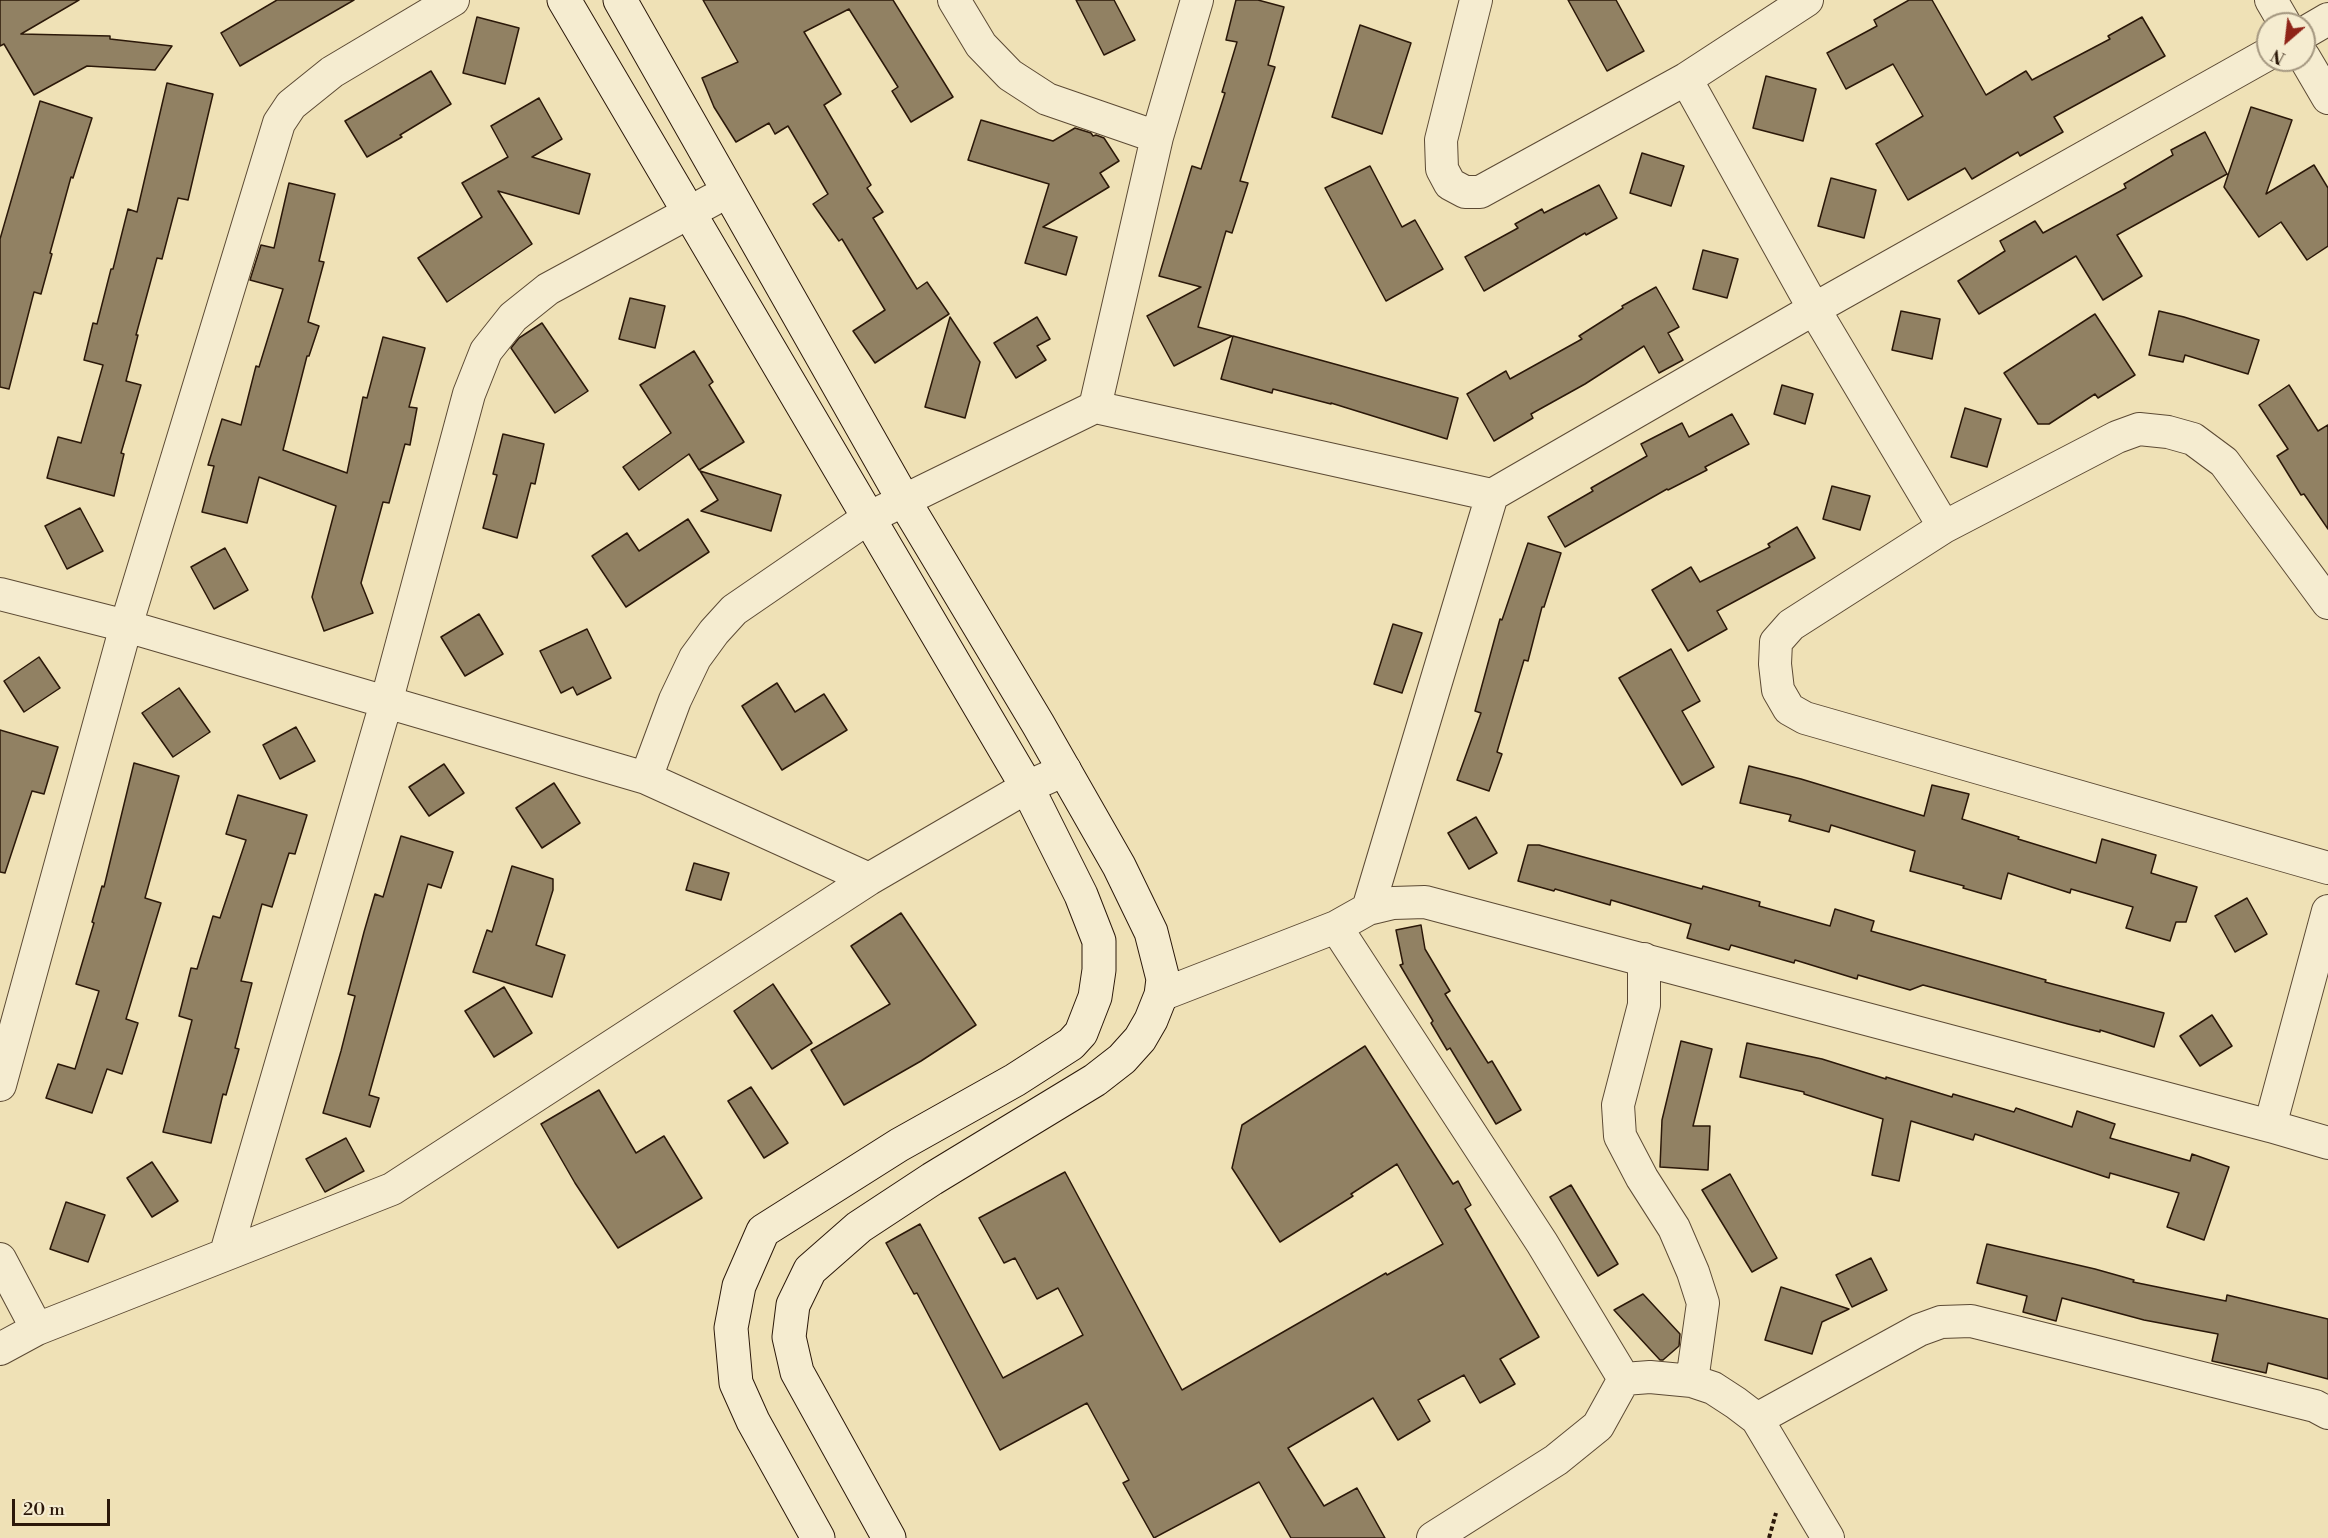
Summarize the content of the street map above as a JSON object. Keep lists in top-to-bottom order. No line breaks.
{"scale_bar":"20 m","north":"bottom left"}
